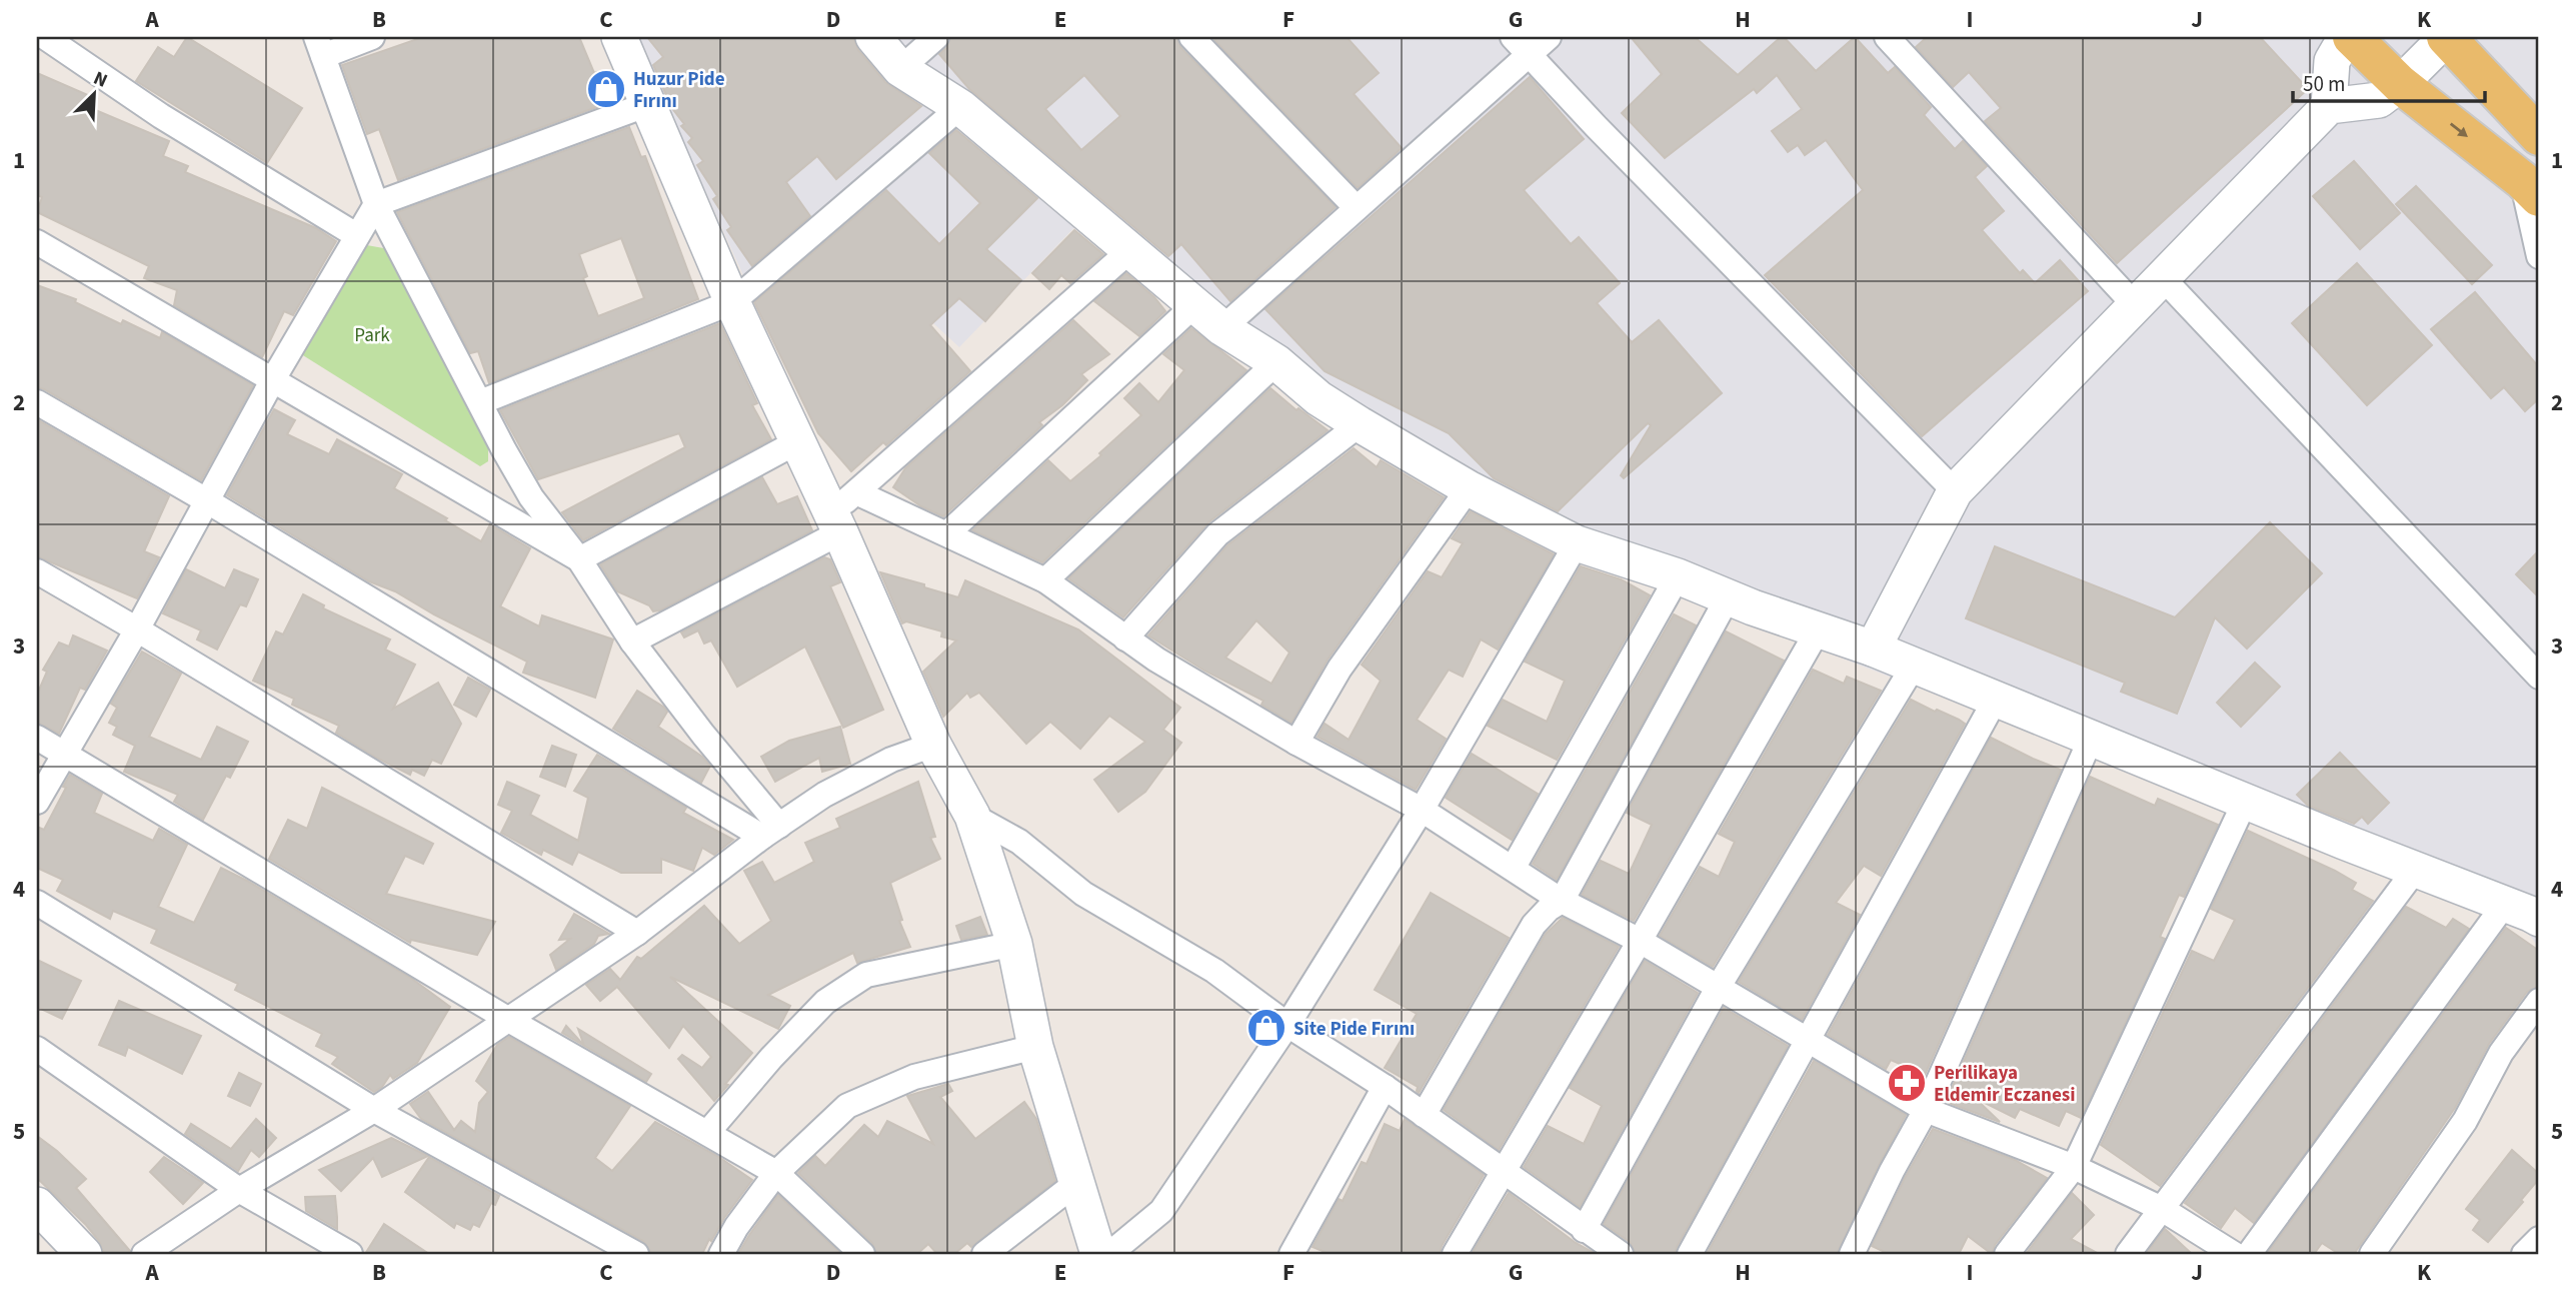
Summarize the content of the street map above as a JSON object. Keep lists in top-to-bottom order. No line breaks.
{"parks":["Park"],"places":{"shop":["Huzur Pide Fırını","Site Pide Fırını"],"pharmacy":["Perilikaya Eldemir Eczanesi"]},"scale_bar":"50 m","north":"top right","grid":{"columns":["A","B","C","D","E","F","G","H","I","J","K"],"rows":["1","2","3","4","5"]}}
